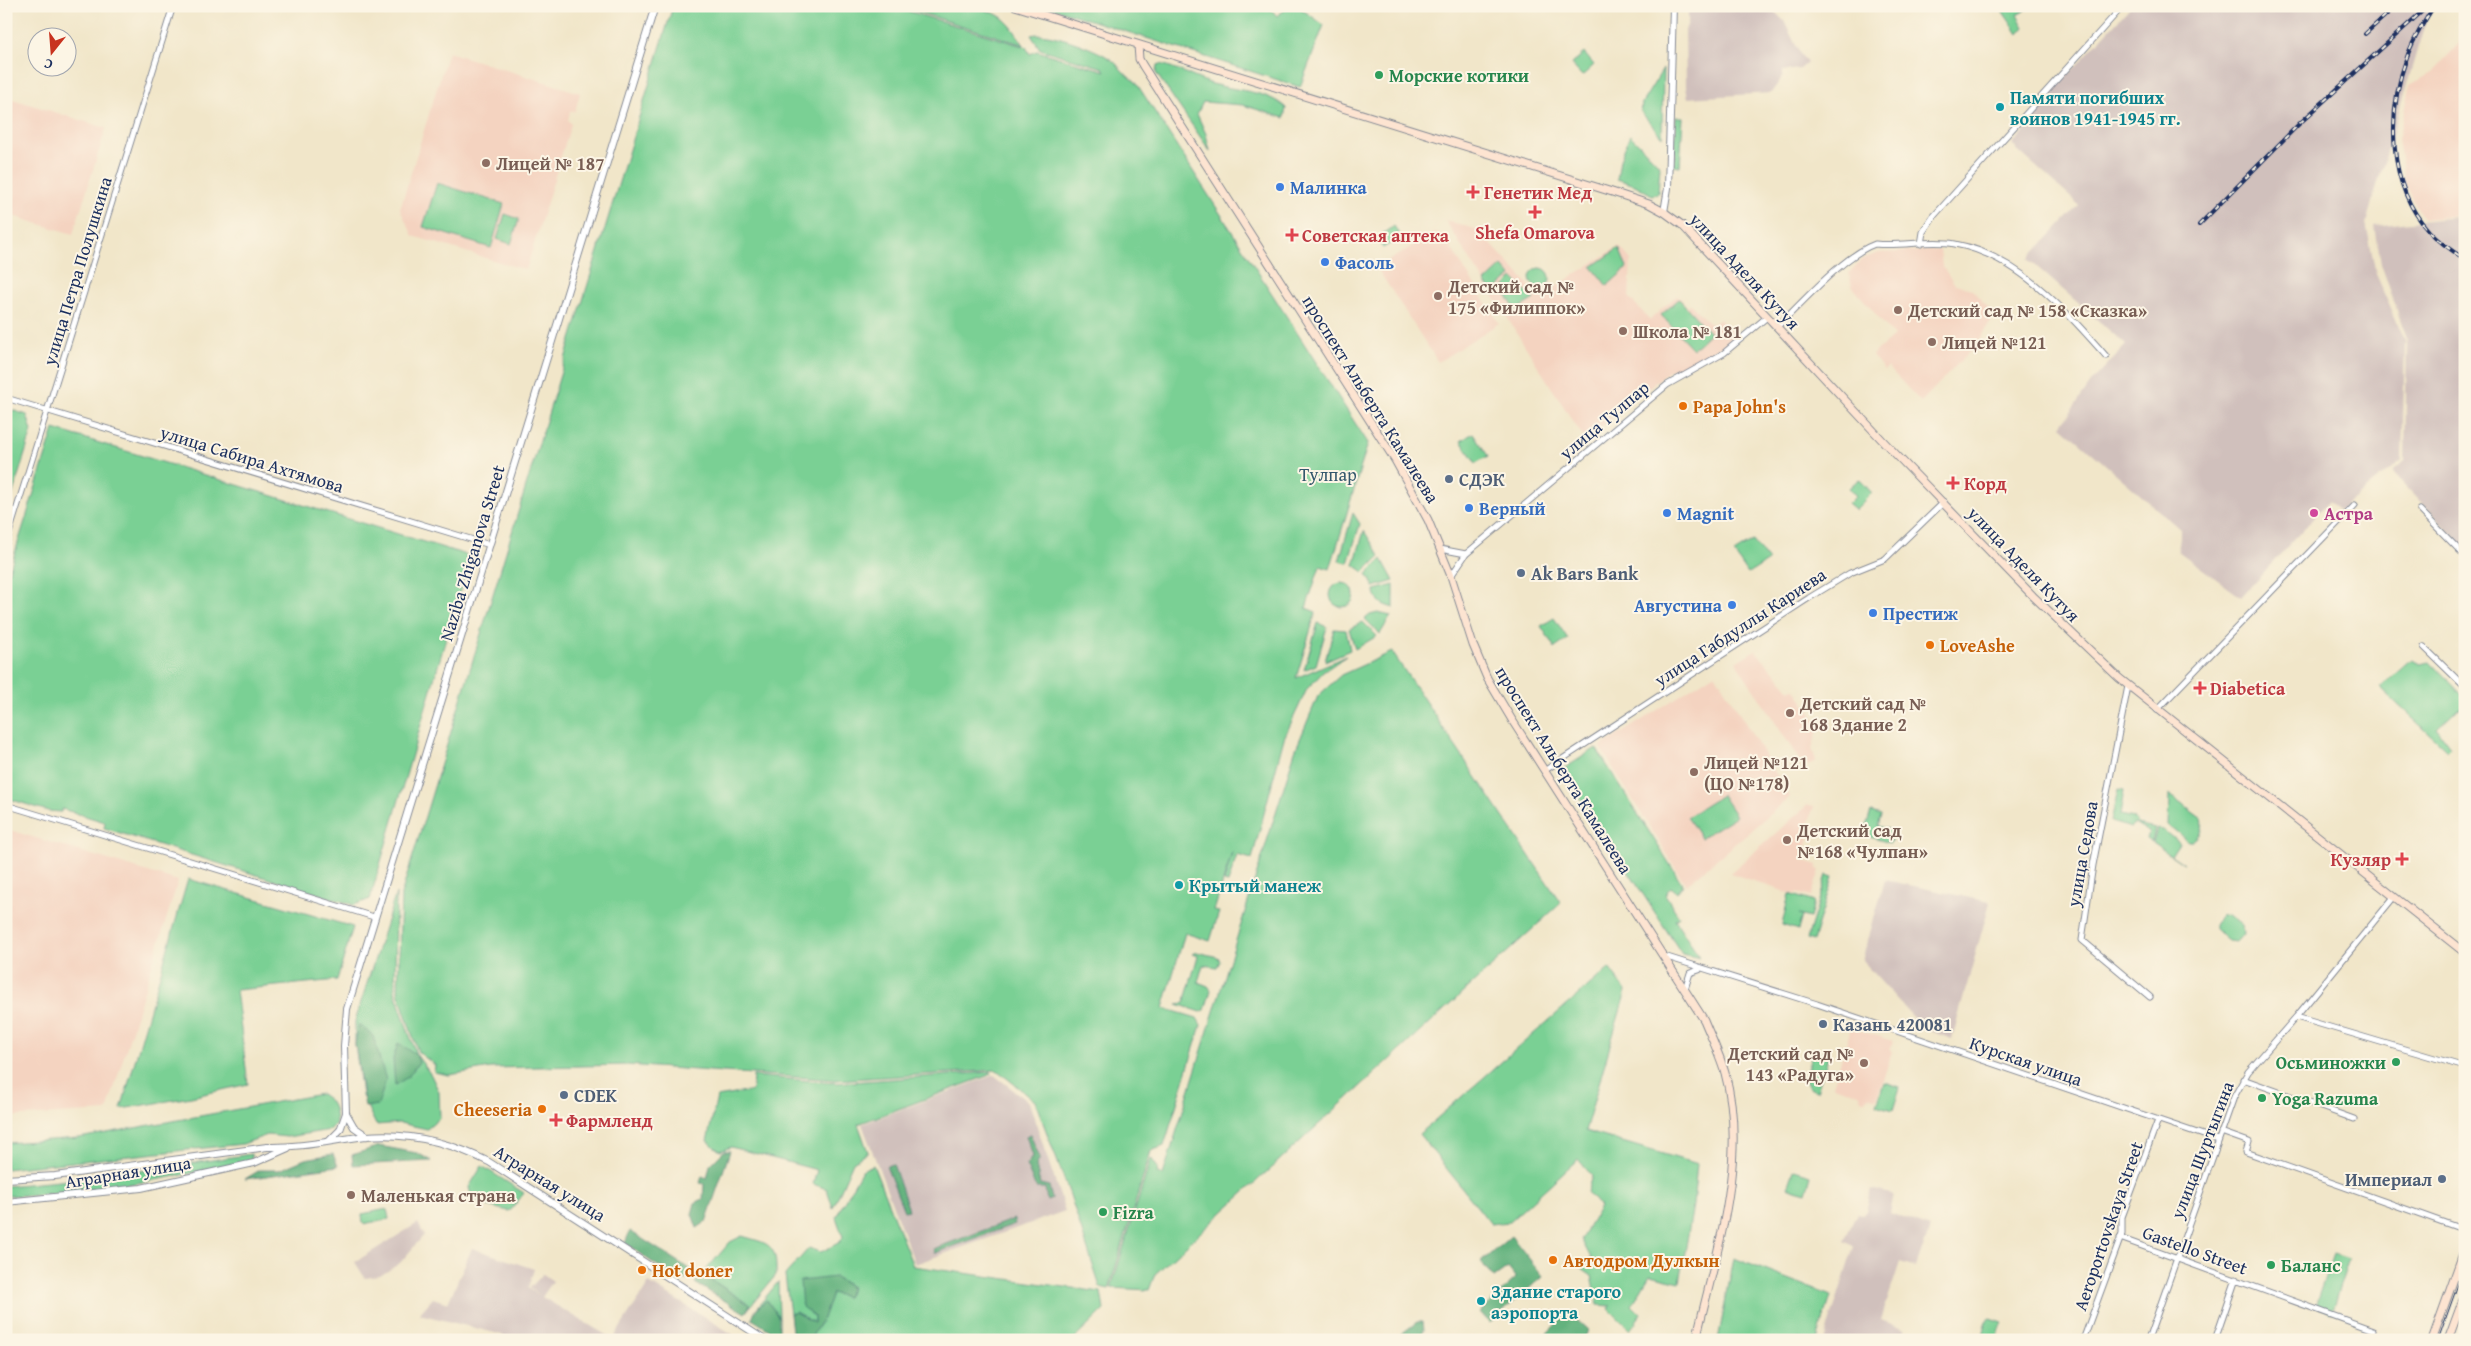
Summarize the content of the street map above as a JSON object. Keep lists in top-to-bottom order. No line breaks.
{"streets":{"main road":["улица Аделя Кутуя","проспект Альберта Камалеева"],"street":["улица Петра Полушкина","улица Тулпар","улица Сабира Ахтямова","Naziba Zhiganova Street","улица Габдуллы Кариева","улица Седова","Курская улица","улица Шуртыгина","Аграрная улица","Aeroportovskaya Street","Gastello Street"]},"crossings":[["улица Петра Полушкина","улица Сабира Ахтямова"],["улица Аделя Кутуя","улица Тулпар"],["улица Аделя Кутуя","улица Габдуллы Кариева"],["улица Аделя Кутуя","улица Седова"],["улица Аделя Кутуя","улица Шуртыгина"],["проспект Альберта Камалеева","улица Тулпар"],["проспект Альберта Камалеева","улица Габдуллы Кариева"],["проспект Альберта Камалеева","Курская улица"],["улица Сабира Ахтямова","Naziba Zhiganova Street"],["Naziba Zhiganova Street","Аграрная улица"],["Курская улица","улица Шуртыгина"],["Курская улица","Aeroportovskaya Street"],["улица Шуртыгина","Gastello Street"],["Aeroportovskaya Street","Gastello Street"]],"parks":["Тулпар"],"places":{"other":["Морские котики","Памяти погибших воинов 1941-1945 гг.","Лицей № 187","Малинка","Фасоль","Детский сад № 175 «Филиппок»","Детский сад № 158 «Сказка»","Школа № 181","Лицей №121","Papa John's","СДЭК","Верный","Magnit","Астра","Ak Bars Bank","Августина","Престиж","LoveAshe","Детский сад № 168 Здание 2","Лицей №121 (ЦО №178)","Детский сад №168 «Чулпан»","Крытый манеж","Казань 420081","Осьминожки","Детский сад № 143 «Радуга»","CDEK","Yoga Razuma","Cheeseria","Империал","Маленькая страна","Fizra","Автодром Дулкын","Баланс","Hot doner","Здание старого аэропорта"],"health":["Генетик Мед","Shefa Omarova","Советская аптека","Корд","Diabetica","Кузляр","Фармленд"]},"north":"bottom"}
